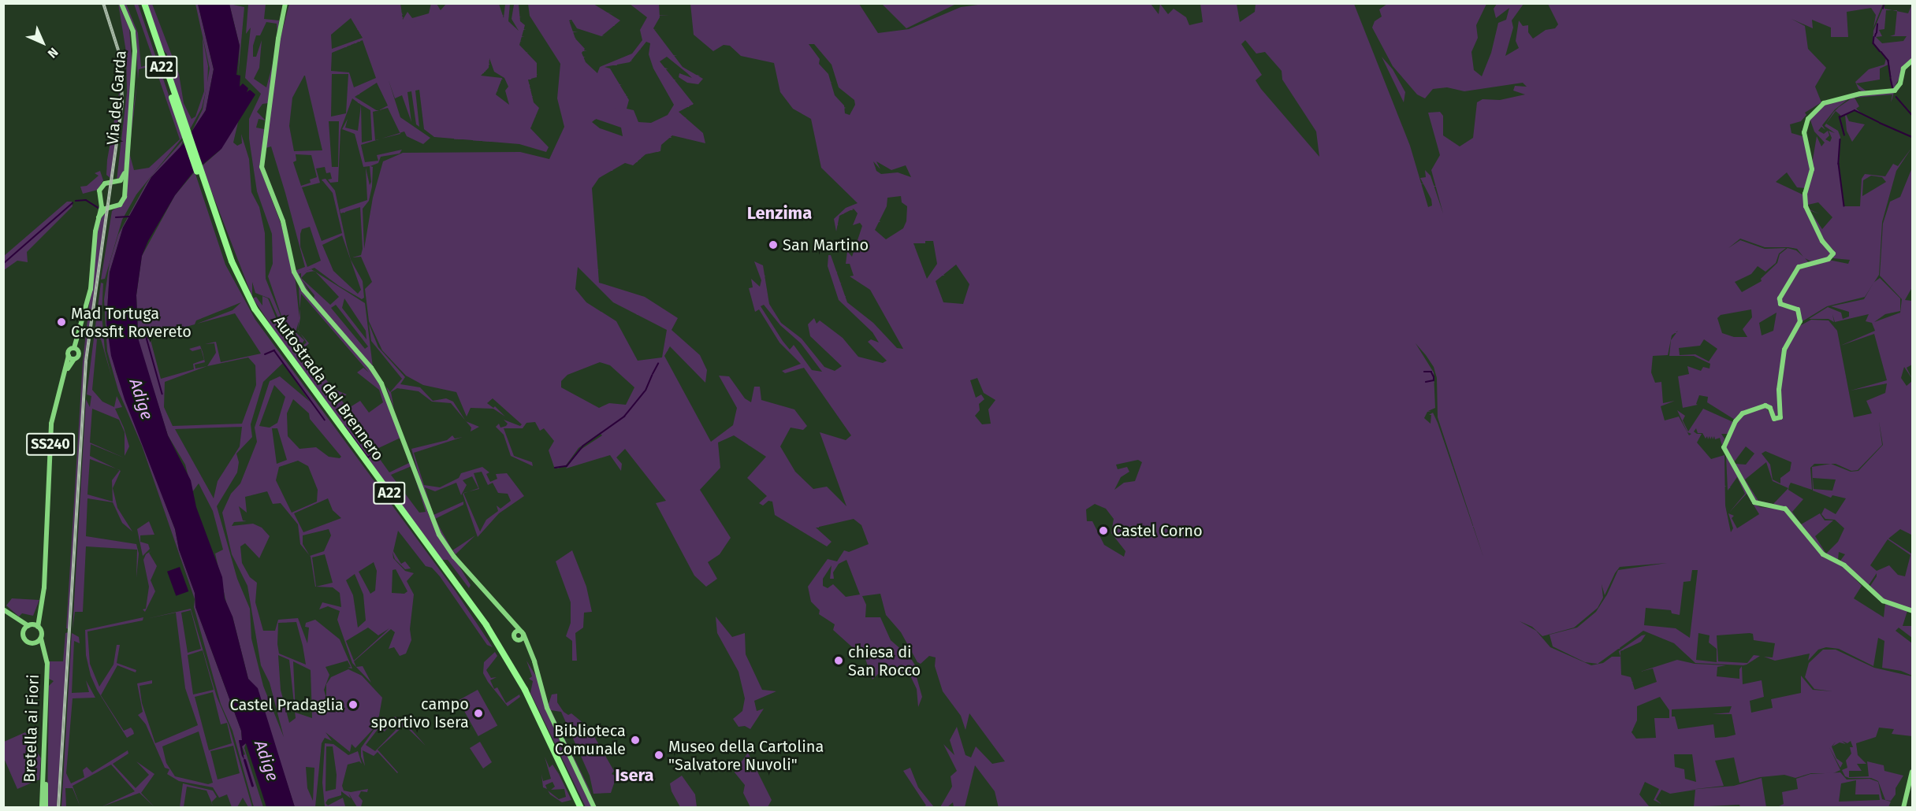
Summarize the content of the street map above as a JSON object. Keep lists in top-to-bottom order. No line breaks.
{"streets":{"highway":["A22","Autostrada del Brennero"],"main road":["Via del Garda","SS240","Bretella ai Fiori"]},"crossings":[["Via del Garda","Bretella ai Fiori"]],"districts":["Lenzima","Isera"],"water":["Adige"],"places":["San Martino","Mad Tortuga Crossfit Rovereto","Castel Corno","chiesa di San Rocco","Castel Pradaglia","campo sportivo Isera","Biblioteca Comunale","Museo della Cartolina \"Salvatore Nuvoli\""],"north":"bottom right"}
